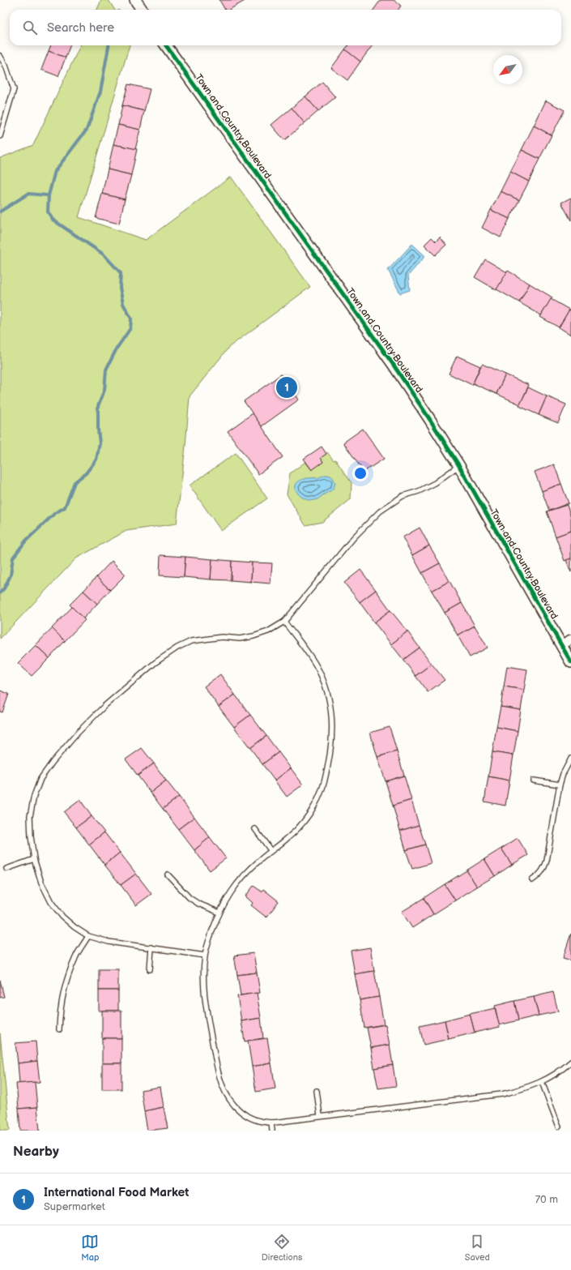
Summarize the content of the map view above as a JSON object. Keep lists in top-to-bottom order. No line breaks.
{"streets":{"street":["Town and Country Boulevard"]},"north":"bottom left","page":{"search":"Search here","pins":"1","heading":"Nearby","list":[{"mark":"1","name":"International Food Market","note":"Supermarket","value":"70 m"}],"nav":["Map","Directions","Saved"]}}
